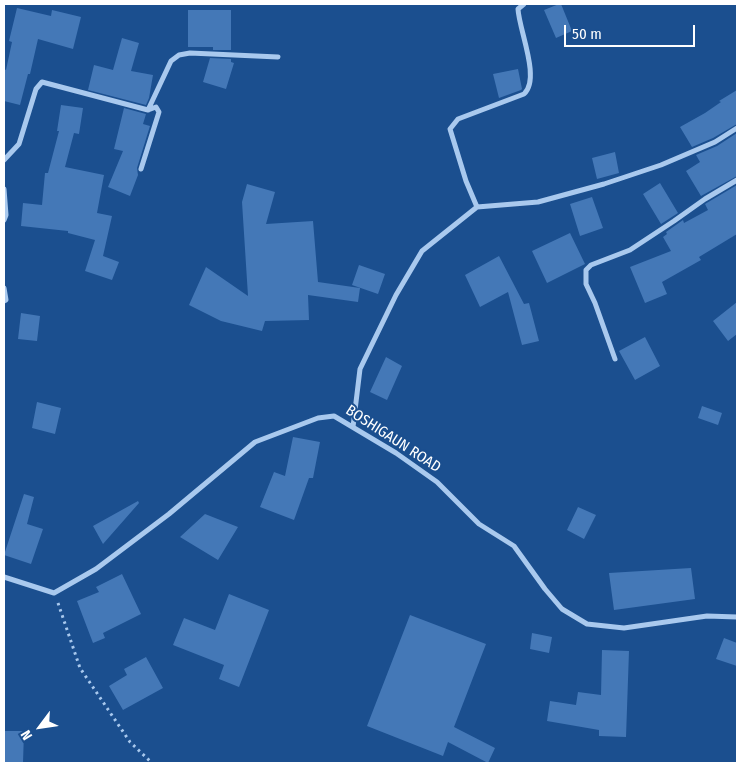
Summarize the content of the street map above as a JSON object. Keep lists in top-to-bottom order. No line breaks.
{"streets":{"street":["BOSHIGAUN ROAD"]},"scale_bar":"50 m","north":"bottom left"}
